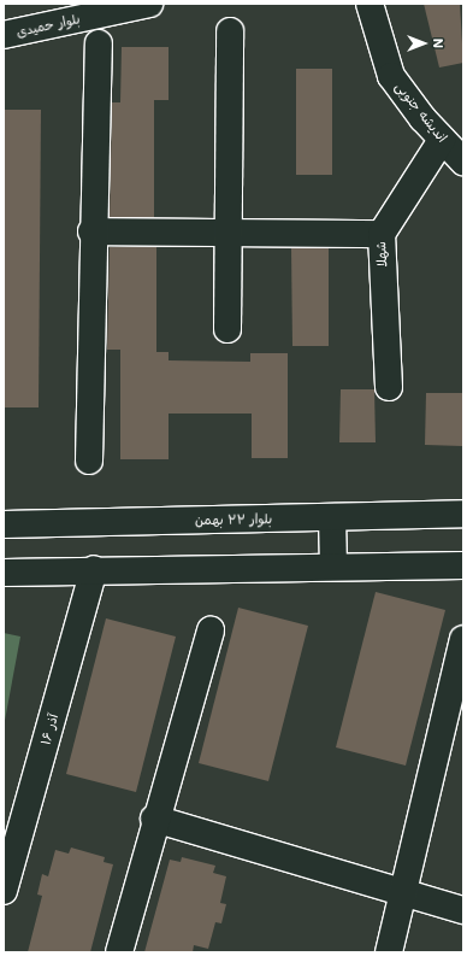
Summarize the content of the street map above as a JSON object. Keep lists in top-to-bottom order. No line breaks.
{"streets":{"street":["بلوار حمیدی","اندیشه جنوبی","شهلا","بلوار ۲۲ بهمن","۱۶ آذر"]},"crossings":[["اندیشه جنوبی","شهلا"]],"north":"right"}
